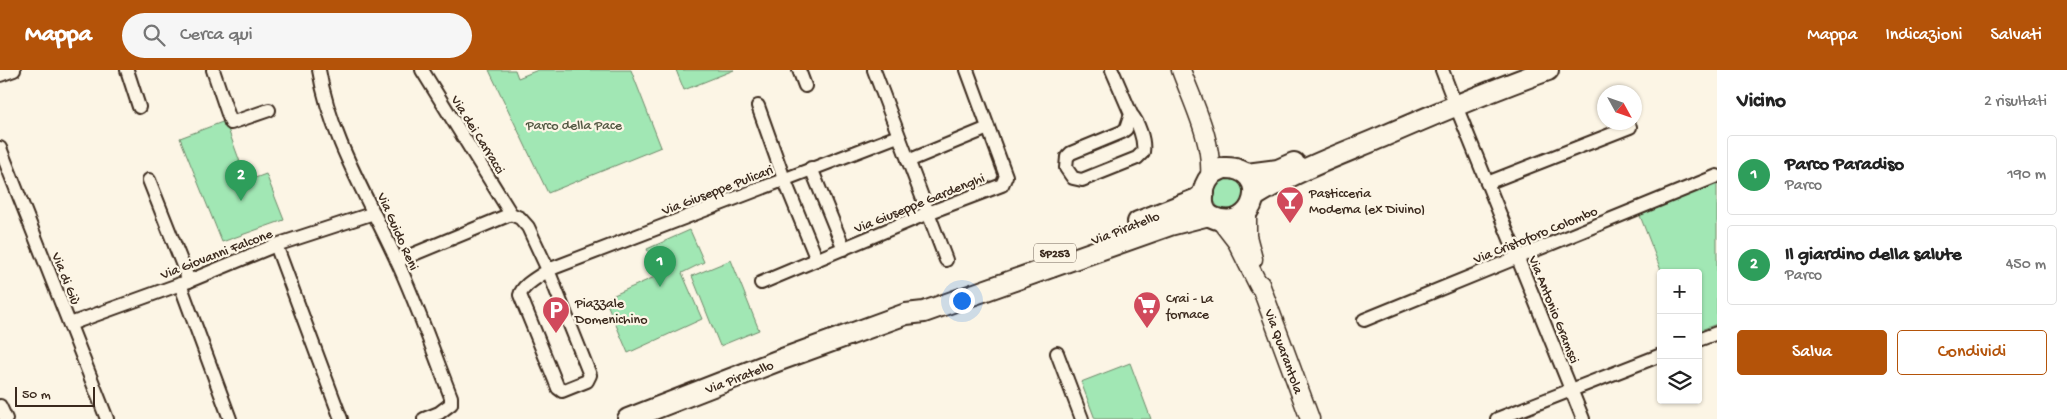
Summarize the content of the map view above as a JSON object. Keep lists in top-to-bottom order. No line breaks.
{"streets":{"main road":["Via Piratello","SP253","Via Quarantola"],"street":["Via dei Carracci","Via Giuseppe Pulicari","Via Giuseppe Gardenghi","Via Guido Reni","Via Cristoforo Colombo","Via Giovanni Falcone","Via di Giù","Via Antonio Gramsci"]},"crossings":[["Via dei Carracci","Via Giuseppe Pulicari"],["Via Piratello","Via Antonio Gramsci"],["Via Piratello","Via Quarantola"],["Via Guido Reni","Via Giovanni Falcone"],["Via Cristoforo Colombo","Via Antonio Gramsci"],["Via Giovanni Falcone","Via di Giù"]],"parks":["Parco della Pace"],"places":{"bar":["Pasticceria Moderna (ex Divino)"],"supermarket":["Crai - La fornace"],"parking":["Piazzale Domenichino"]},"scale_bar":"50 m","north":"bottom right","page":{"header":"Mappa","search":"Cerca qui","nav":["Mappa","Indicazioni","Salvati"],"heading":["Vicino","2 risultati"],"list":[{"mark":"1","name":"Parco Paradiso","note":"Parco","value":"190 m"},{"mark":"2","name":"Il giardino della salute","note":"Parco","value":"450 m"}],"pins":["2","1"],"map_buttons":["+","−"],"buttons":["Salva","Condividi"],"scale":"50 m"}}
